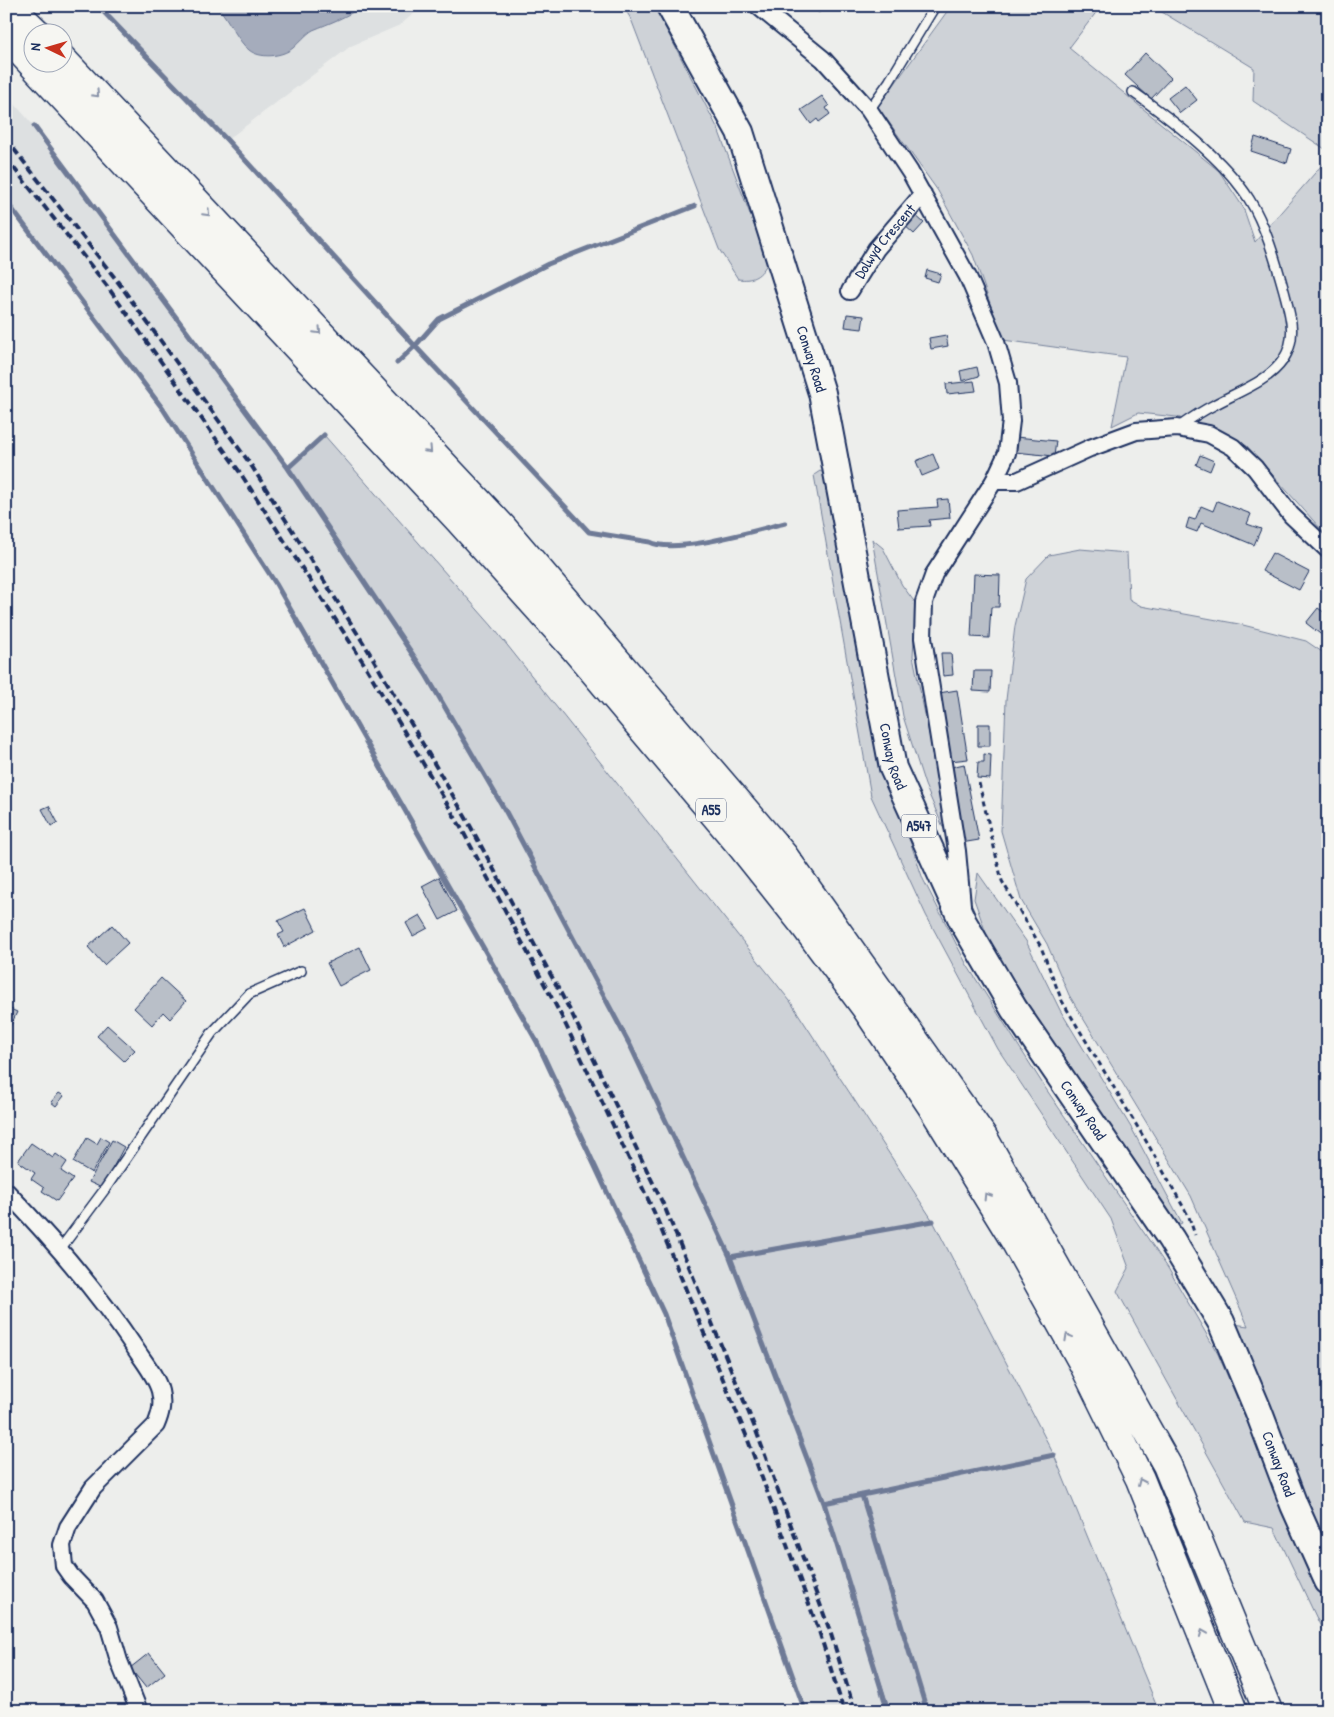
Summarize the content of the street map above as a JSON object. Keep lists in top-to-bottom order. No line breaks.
{"streets":{"highway":["A55"],"main road":["Conway Road","A547"],"street":["Dolwyd Crescent"]},"north":"left"}
